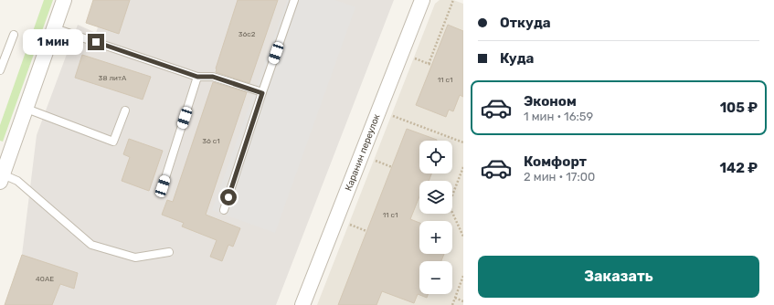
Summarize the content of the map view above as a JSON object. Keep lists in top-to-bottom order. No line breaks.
{"streets":{"street":["Каранин переулок"]},"house_numbers":["36c2","38 литА","11 с1","36 с1","11 с1","40АЕ"],"page":{"banner":["Откуда","Куда"],"bubble":"1 мин","list":[{"name":"Эконом","note":"1 мин · 16:59","value":"105 ₽"},{"name":"Комфорт","note":"2 мин · 17:00","value":"142 ₽"}],"map_buttons":["+","−"],"buttons":"Заказать"}}
